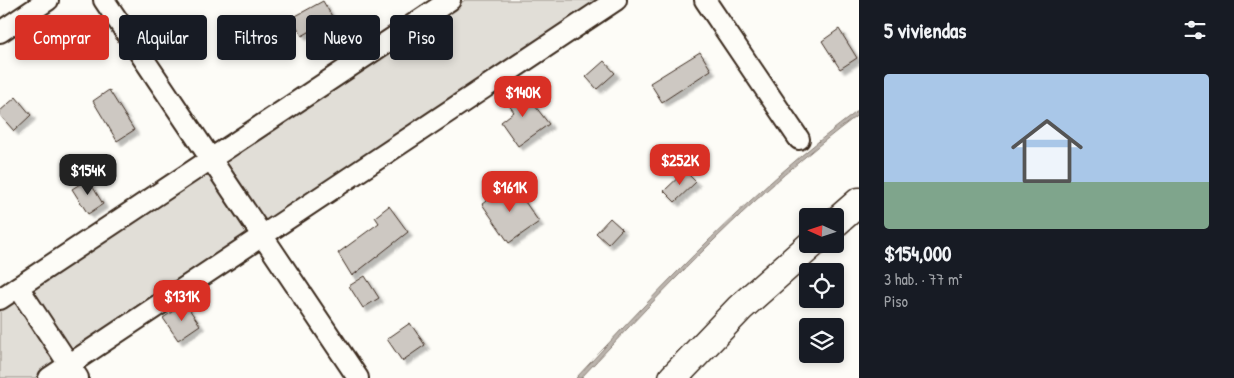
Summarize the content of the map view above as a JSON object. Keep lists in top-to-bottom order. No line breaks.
{"north":"left","page":{"heading":"5 viviendas","chip":["Comprar","Alquilar","Filtros","Nuevo","Piso"],"list":[{"name":"$154,000","note":"3 hab. · 77 m² · Piso"}],"price":["$140K","$252K","$154K","$161K","$131K"]}}
